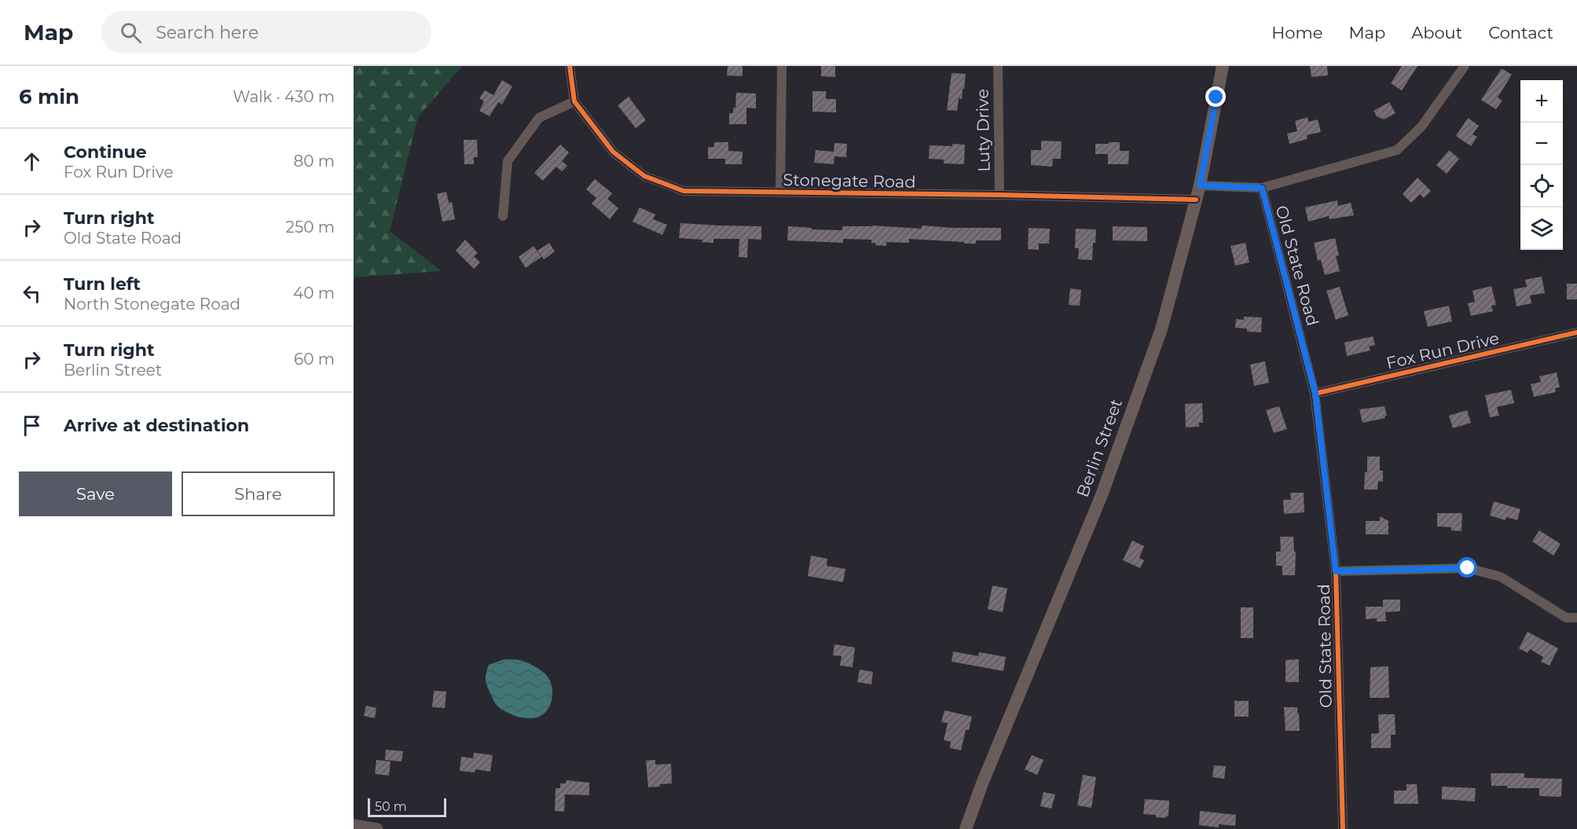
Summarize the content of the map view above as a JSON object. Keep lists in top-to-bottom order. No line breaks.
{"streets":{"main road":["Berlin Street"],"street":["Luty Drive","Stonegate Road","Old State Road","Fox Run Drive"]},"crossings":[["Luty Drive","Stonegate Road"],["Stonegate Road","Berlin Street"],["Old State Road","Fox Run Drive"]],"scale_bar":"50 m","page":{"header":"Map","search":"Search here","nav":["Home","Map","About","Contact"],"heading":["6 min","Walk · 430 m"],"map_buttons":["+","−"],"list":[["Continue","Fox Run Drive","80 m"],["Turn right","Old State Road","250 m"],["Turn left","North Stonegate Road","40 m"],["Turn right","Berlin Street","60 m"],"Arrive at destination"],"buttons":["Save","Share"],"scale":"50 m"}}
